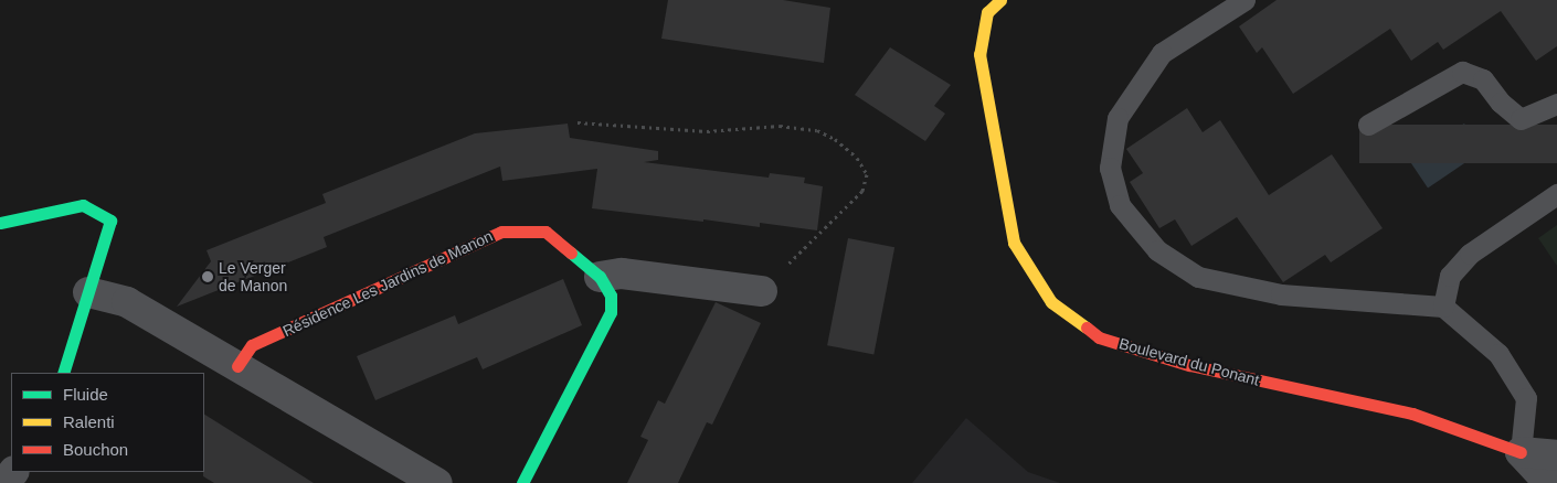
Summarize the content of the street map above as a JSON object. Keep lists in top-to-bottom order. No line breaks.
{"streets":{"street":["Résidence Les Jardins de Manon","Boulevard du Ponant"]},"places":["Le Verger de Manon"],"legend":["Fluide","Ralenti","Bouchon"]}
